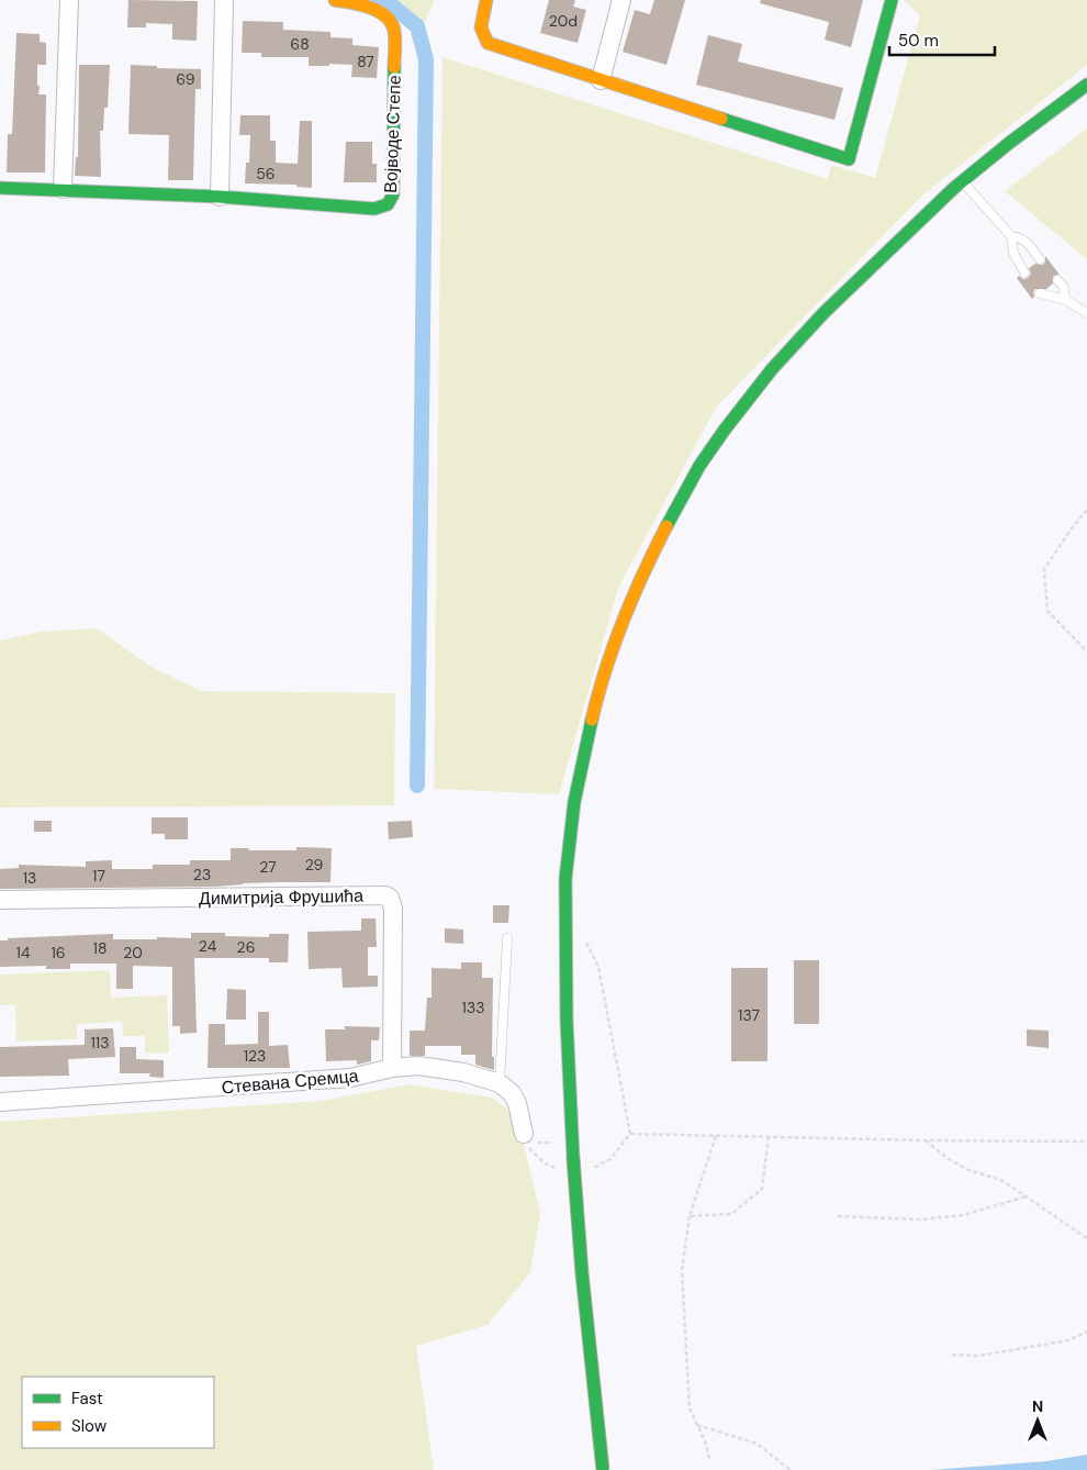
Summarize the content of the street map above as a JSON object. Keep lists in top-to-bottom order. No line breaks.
{"streets":{"main road":["Војводе Степе"],"street":["Димитрија Фрушића","Стевана Сремца"]},"crossings":[["Димитрија Фрушића","Стевана Сремца"]],"house_numbers":["20d","68","87","69","56","29","27","23","17","13","24","26","18","14","16","20","133","137","113","123"],"legend":["Fast","Slow"],"scale_bar":"50 m","north":"top"}
